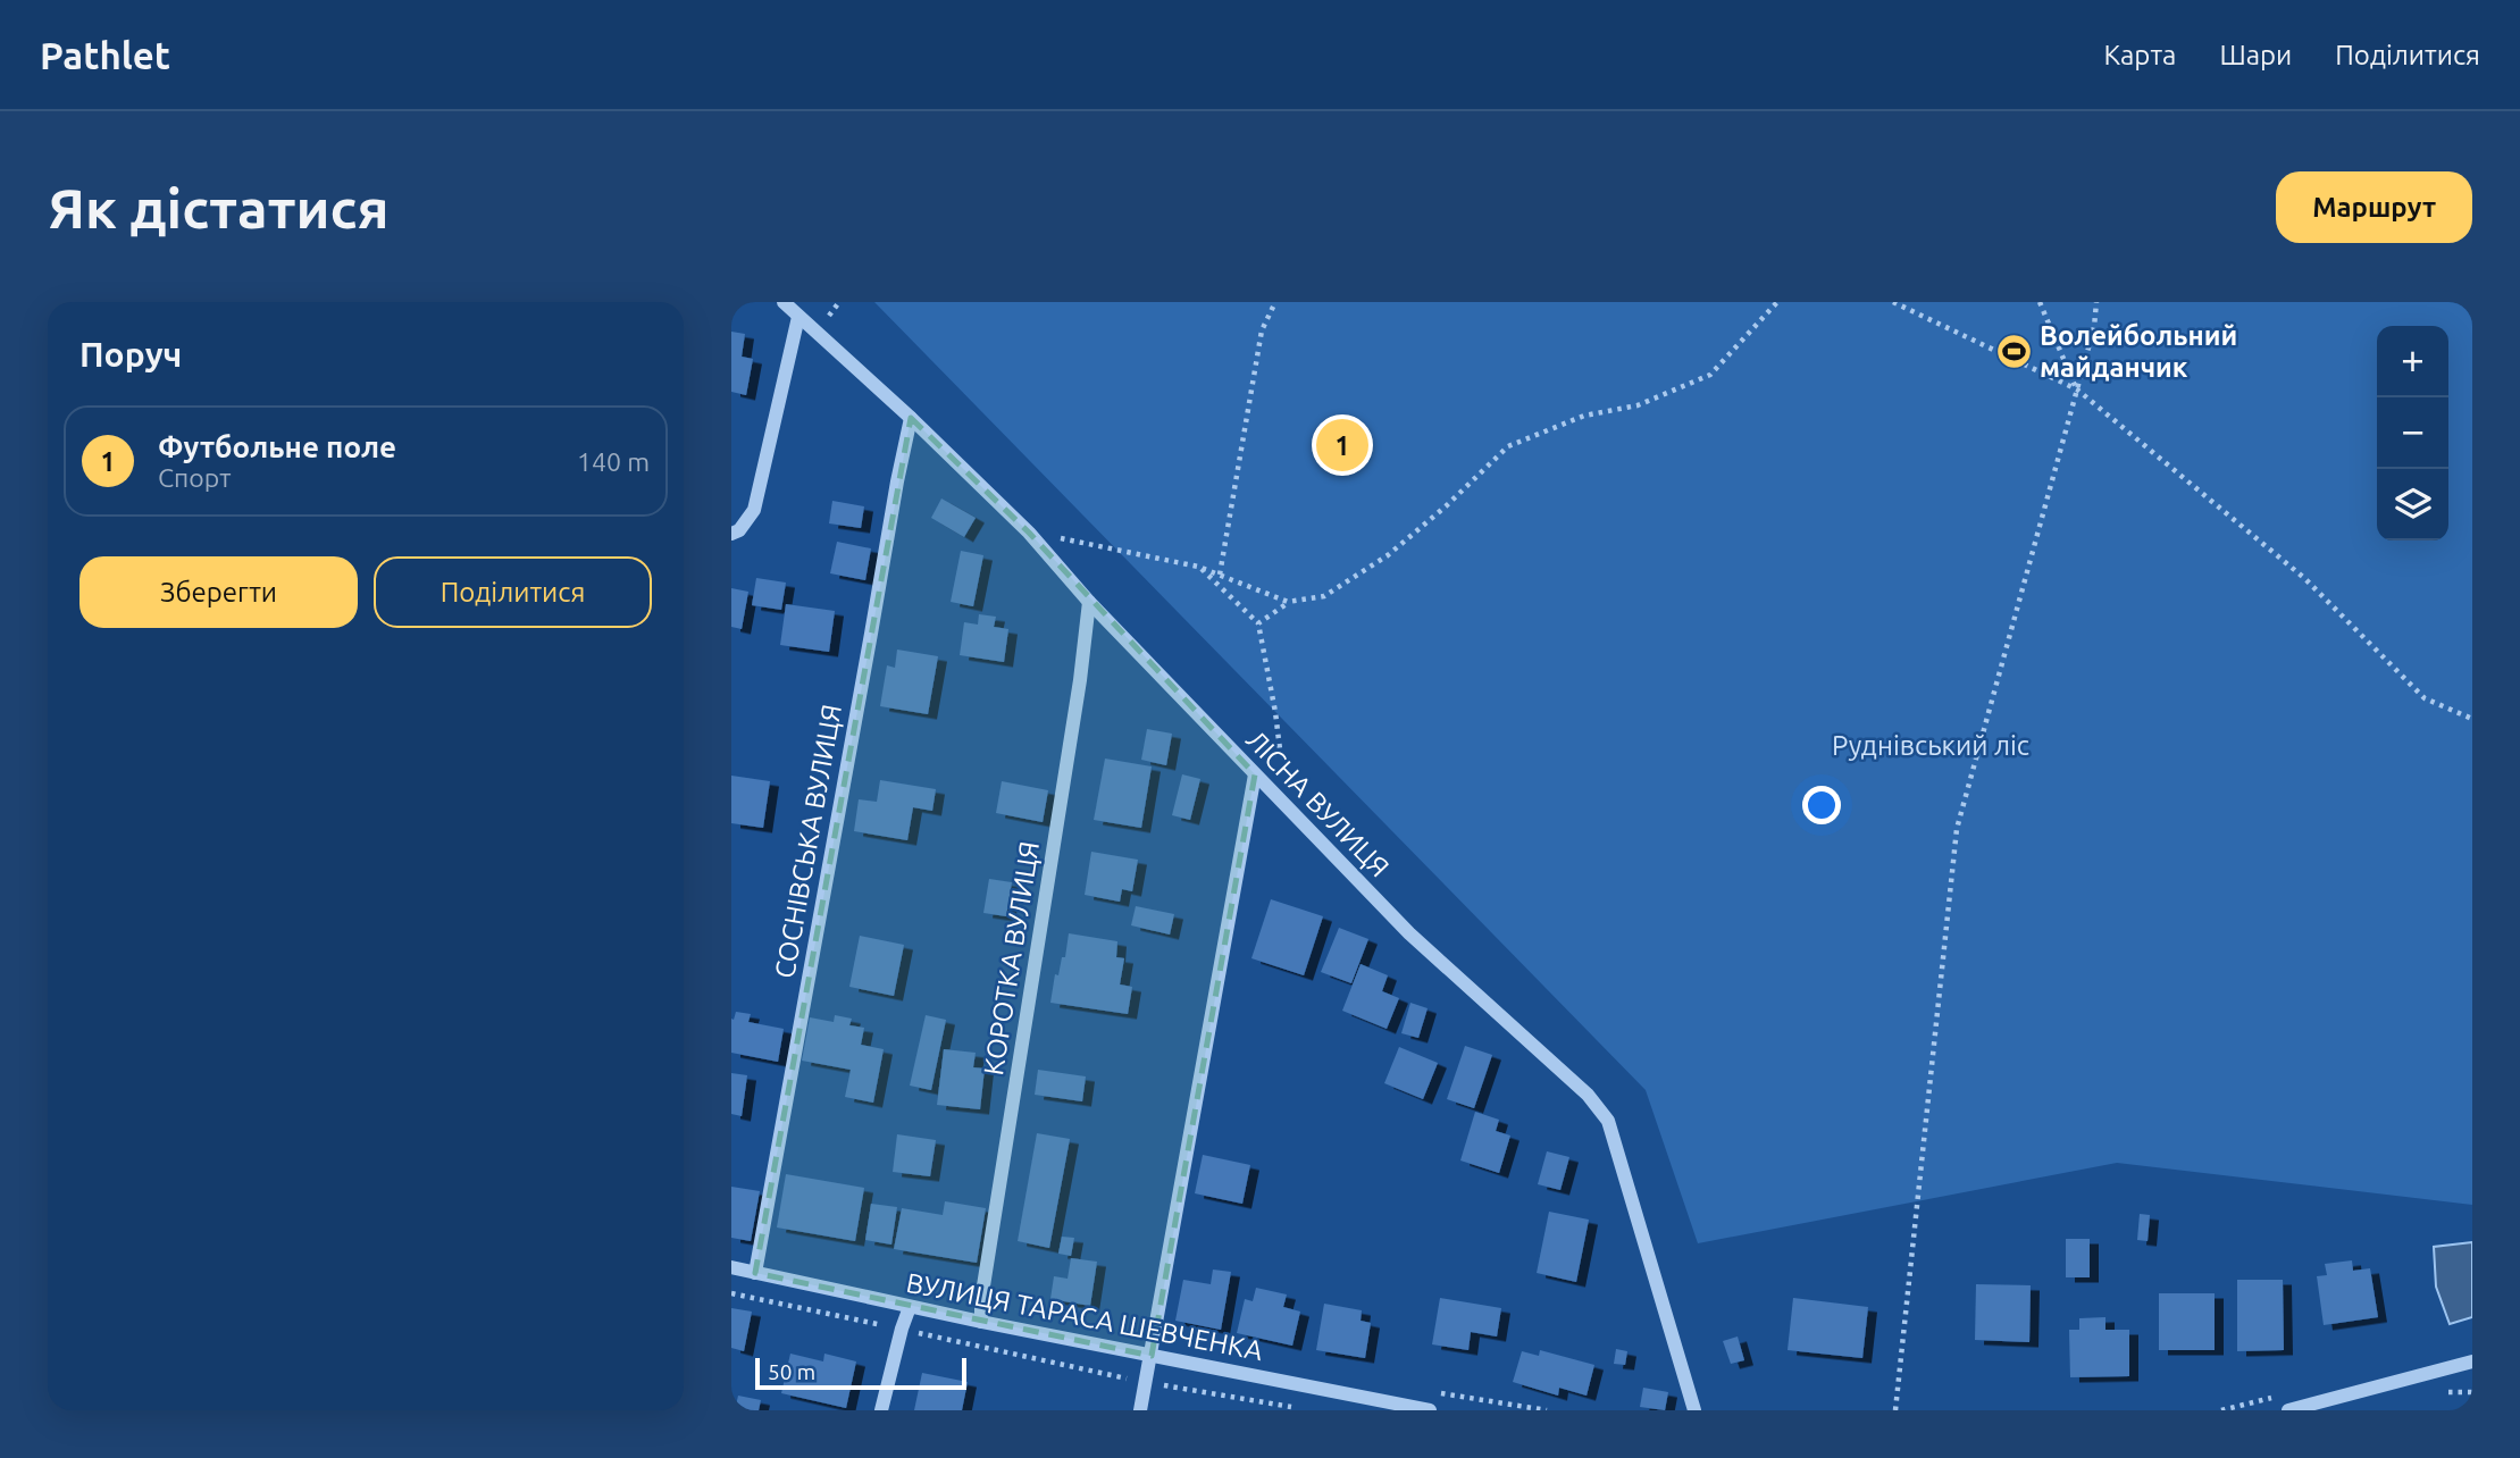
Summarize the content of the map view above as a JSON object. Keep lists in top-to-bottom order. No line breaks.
{"streets":{"street":["ЛІСНА ВУЛИЦЯ","СОСНІВСЬКА ВУЛИЦЯ","КОРОТКА ВУЛИЦЯ","ВУЛИЦЯ ТАРАСА ШЕВЧЕНКА"]},"crossings":[["ЛІСНА ВУЛИЦЯ","СОСНІВСЬКА ВУЛИЦЯ"],["ЛІСНА ВУЛИЦЯ","КОРОТКА ВУЛИЦЯ"],["СОСНІВСЬКА ВУЛИЦЯ","ВУЛИЦЯ ТАРАСА ШЕВЧЕНКА"],["КОРОТКА ВУЛИЦЯ","ВУЛИЦЯ ТАРАСА ШЕВЧЕНКА"]],"parks":["Руднівський ліс"],"places":{"sports":["Волейбольний майданчик"]},"scale_bar":"50 m","page":{"header":"Pathlet","nav":["Карта","Шари","Поділитися"],"buttons":["Маршрут",["Зберегти","Поділитися"]],"title":"Як дістатися","heading":"Поруч","map_buttons":["+","−"],"list":[{"mark":"1","name":"Футбольне поле","note":"Спорт","value":"140 m"}],"pins":"1","scale":"50 m"}}
